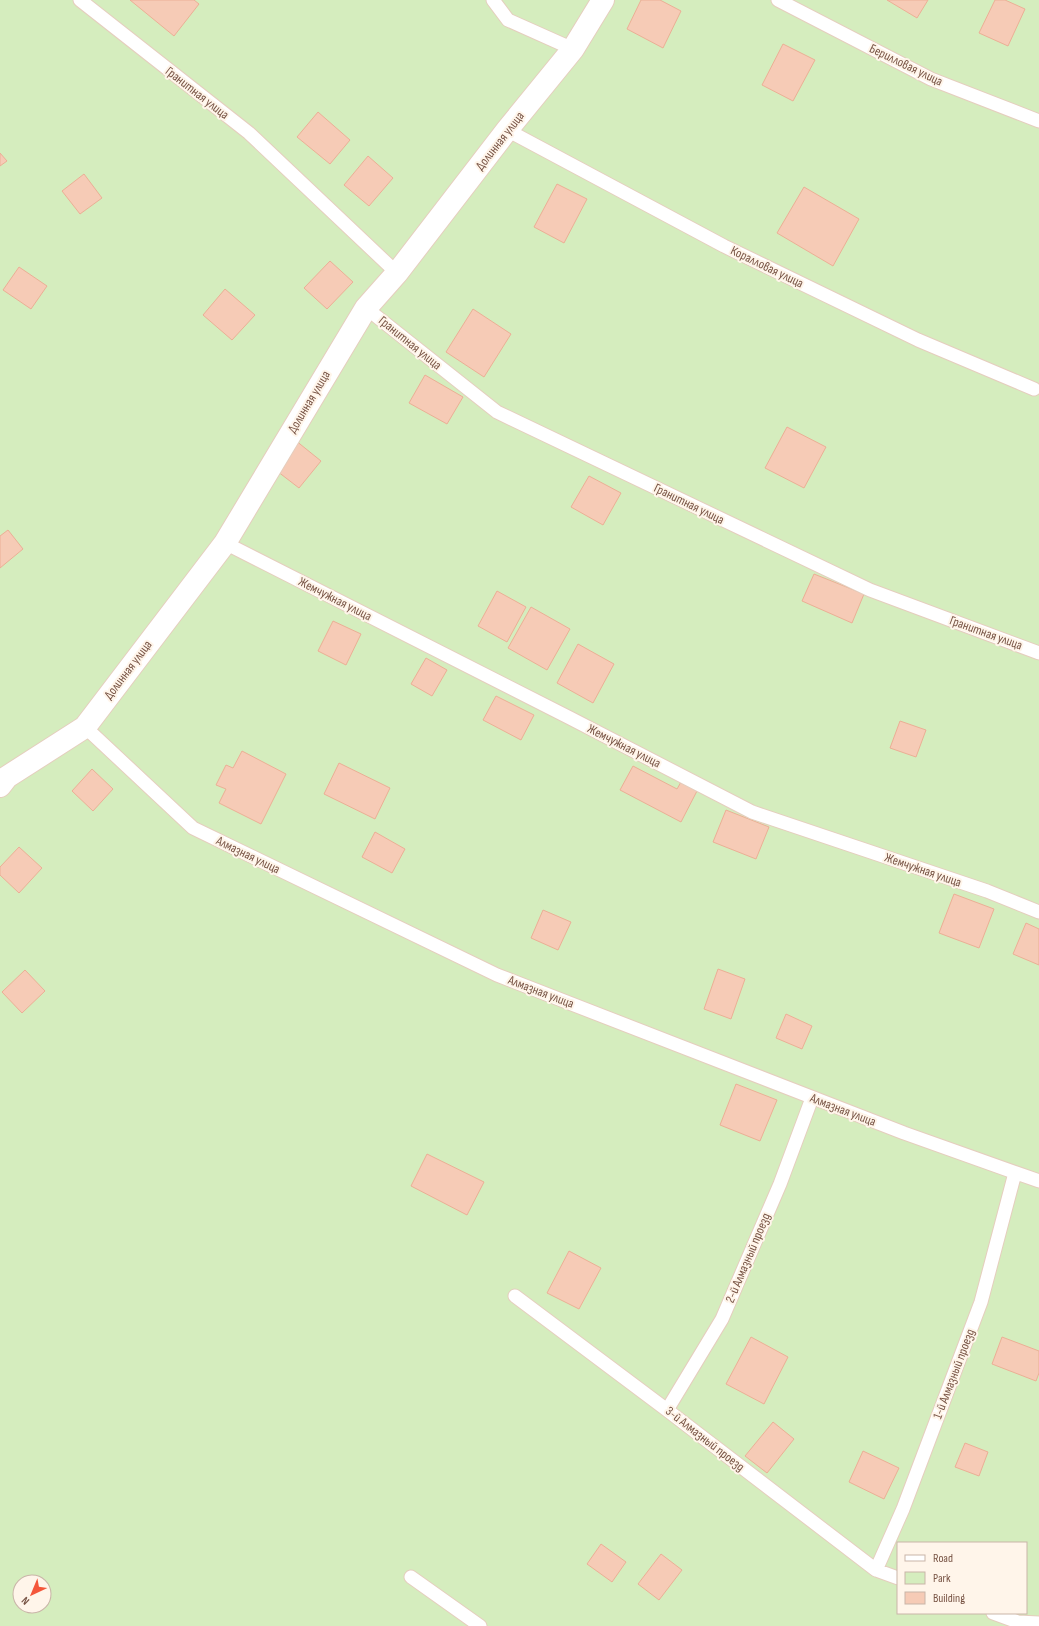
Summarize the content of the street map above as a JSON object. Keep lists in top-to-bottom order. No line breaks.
{"streets":{"street":["Долинная улица"],"lane":["Берилловая улица","Гранитная улица","Коралловая улица","Жемчужная улица","Алмазная улица","2-й Алмазный проезд","1-й Алмазный проезд","3-й Алмазный проезд"]},"crossings":[["Гранитная улица","Долинная улица"],["Долинная улица","Коралловая улица"],["Долинная улица","Жемчужная улица"],["Долинная улица","Алмазная улица"],["Алмазная улица","2-й Алмазный проезд"],["Алмазная улица","1-й Алмазный проезд"],["2-й Алмазный проезд","3-й Алмазный проезд"],["1-й Алмазный проезд","3-й Алмазный проезд"]],"legend":["Road","Park","Building"],"north":"bottom left"}
